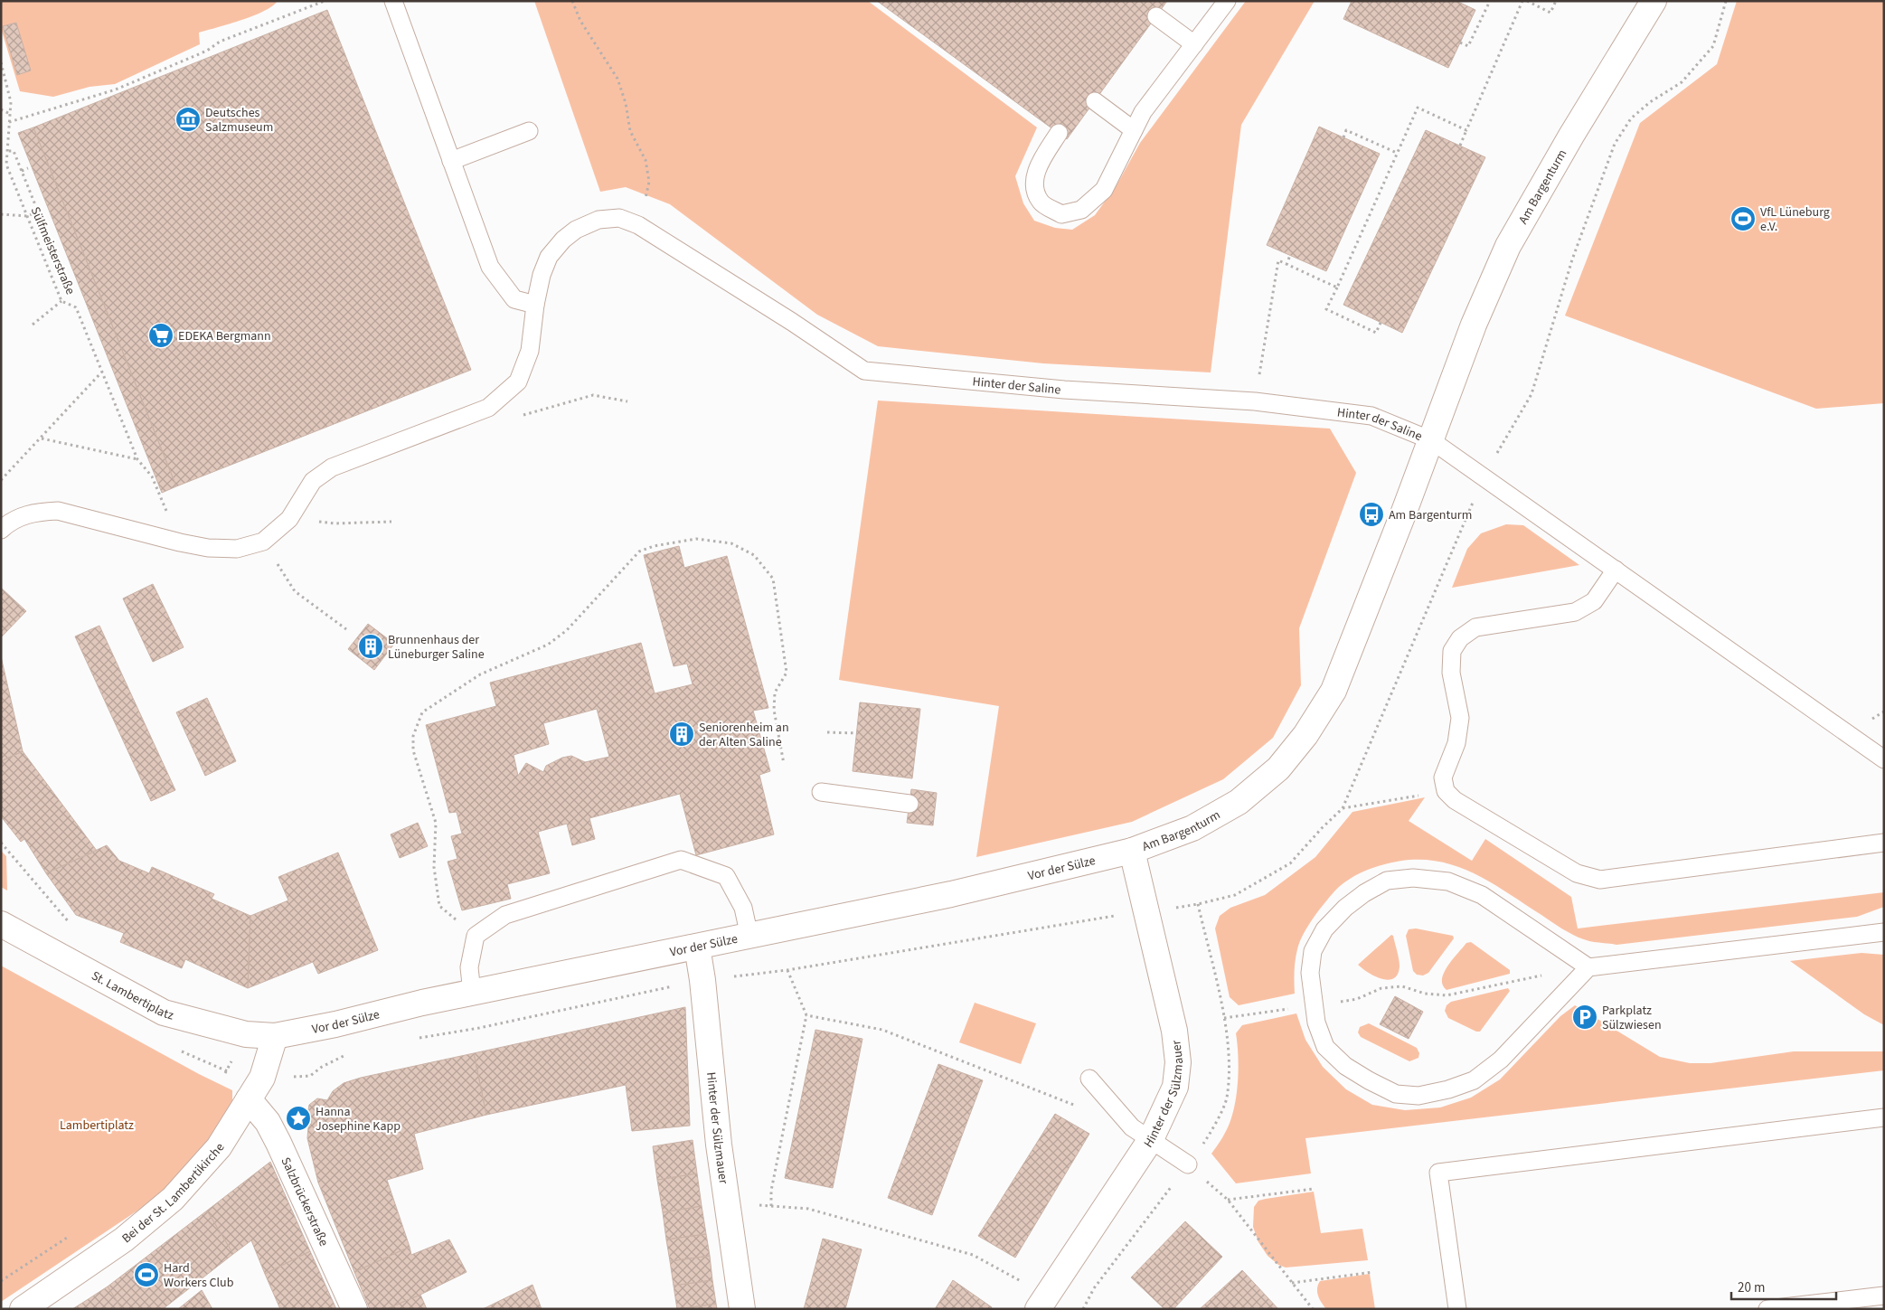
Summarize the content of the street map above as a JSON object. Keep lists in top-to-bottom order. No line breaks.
{"streets":{"street":["Am Bargenturm","Vor der Sülze","St. Lambertiplatz","Hinter der Sülzmauer","Bei der St. Lambertikirche","Salzbrückerstraße"],"lane":["Hinter der Saline"],"path":["Sülfmeisterstraße"]},"crossings":[["Am Bargenturm","Hinter der Saline"],["Am Bargenturm","Vor der Sülze"],["Am Bargenturm","Hinter der Sülzmauer"],["Vor der Sülze","St. Lambertiplatz"],["Vor der Sülze","Hinter der Sülzmauer"],["Vor der Sülze","Bei der St. Lambertikirche"],["St. Lambertiplatz","Bei der St. Lambertikirche"],["Bei der St. Lambertikirche","Salzbrückerstraße"]],"parks":["Lambertiplatz"],"places":{"museum":["Deutsches Salzmuseum"],"sports":["VfL Lüneburg e.V.","Hard Workers Club"],"supermarket":["EDEKA Bergmann"],"bus stop":["Am Bargenturm"],"building":["Brunnenhaus der Lüneburger Saline","Seniorenheim an der Alten Saline"],"parking":["Parkplatz Sülzwiesen"],"place":["Hanna Josephine Kapp"]},"scale_bar":"20 m"}
